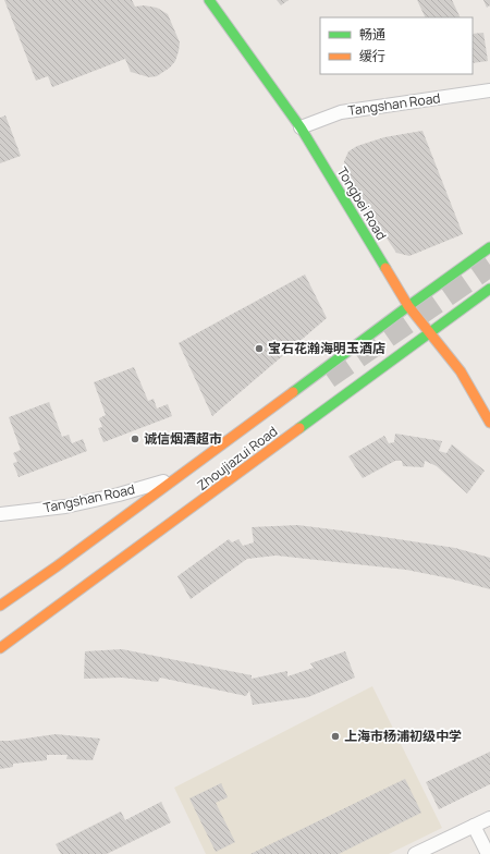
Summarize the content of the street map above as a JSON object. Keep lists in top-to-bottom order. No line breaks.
{"streets":{"main road":["Tongbei Road","Zhoujiazui Road"],"street":["Tangshan Road"]},"crossings":[["Tangshan Road","Tongbei Road"],["Tangshan Road","Zhoujiazui Road"],["Tongbei Road","Zhoujiazui Road"]],"places":["宝石花瀚海明玉酒店","诚信烟酒超市","上海市杨浦初级中学"],"legend":["畅通","缓行"]}
